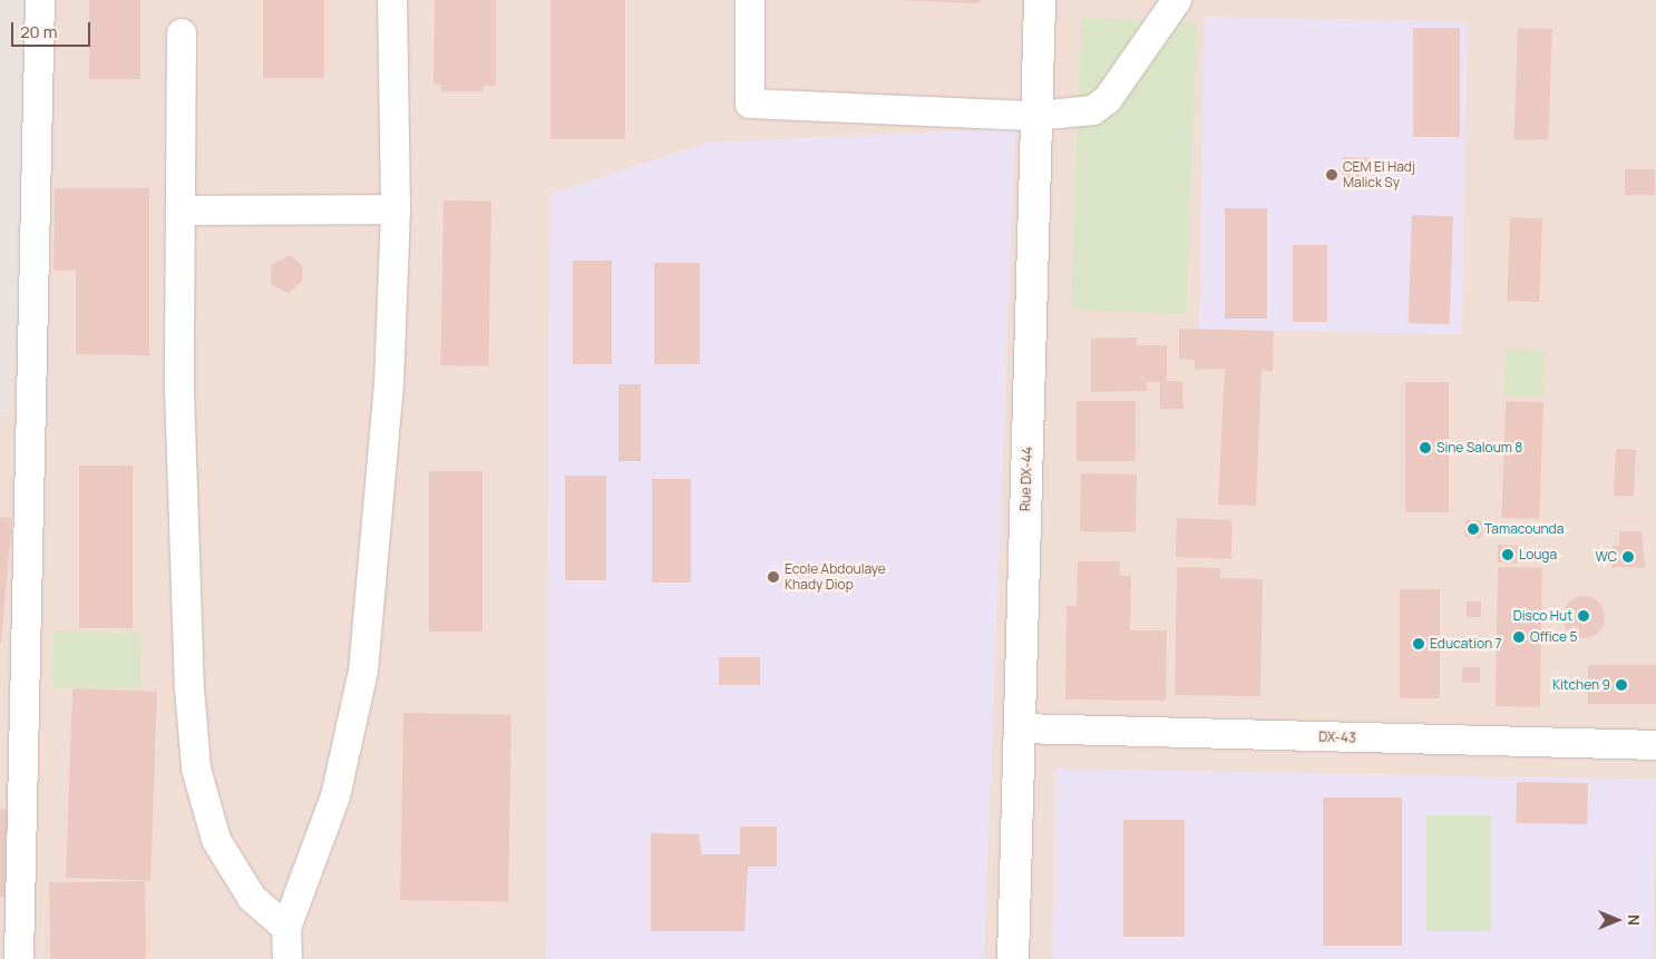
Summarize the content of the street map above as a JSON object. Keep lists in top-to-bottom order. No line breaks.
{"streets":{"street":["Rue DX-44","DX-43"]},"crossings":[["Rue DX-44","DX-43"]],"places":["CEM El Hadj Malick Sy","Sine Saloum 8","Tamacounda","Louga","WC","Ecole Abdoulaye Khady Diop","Disco Hut","Office 5","Education 7","Kitchen 9"],"scale_bar":"20 m","north":"right"}
